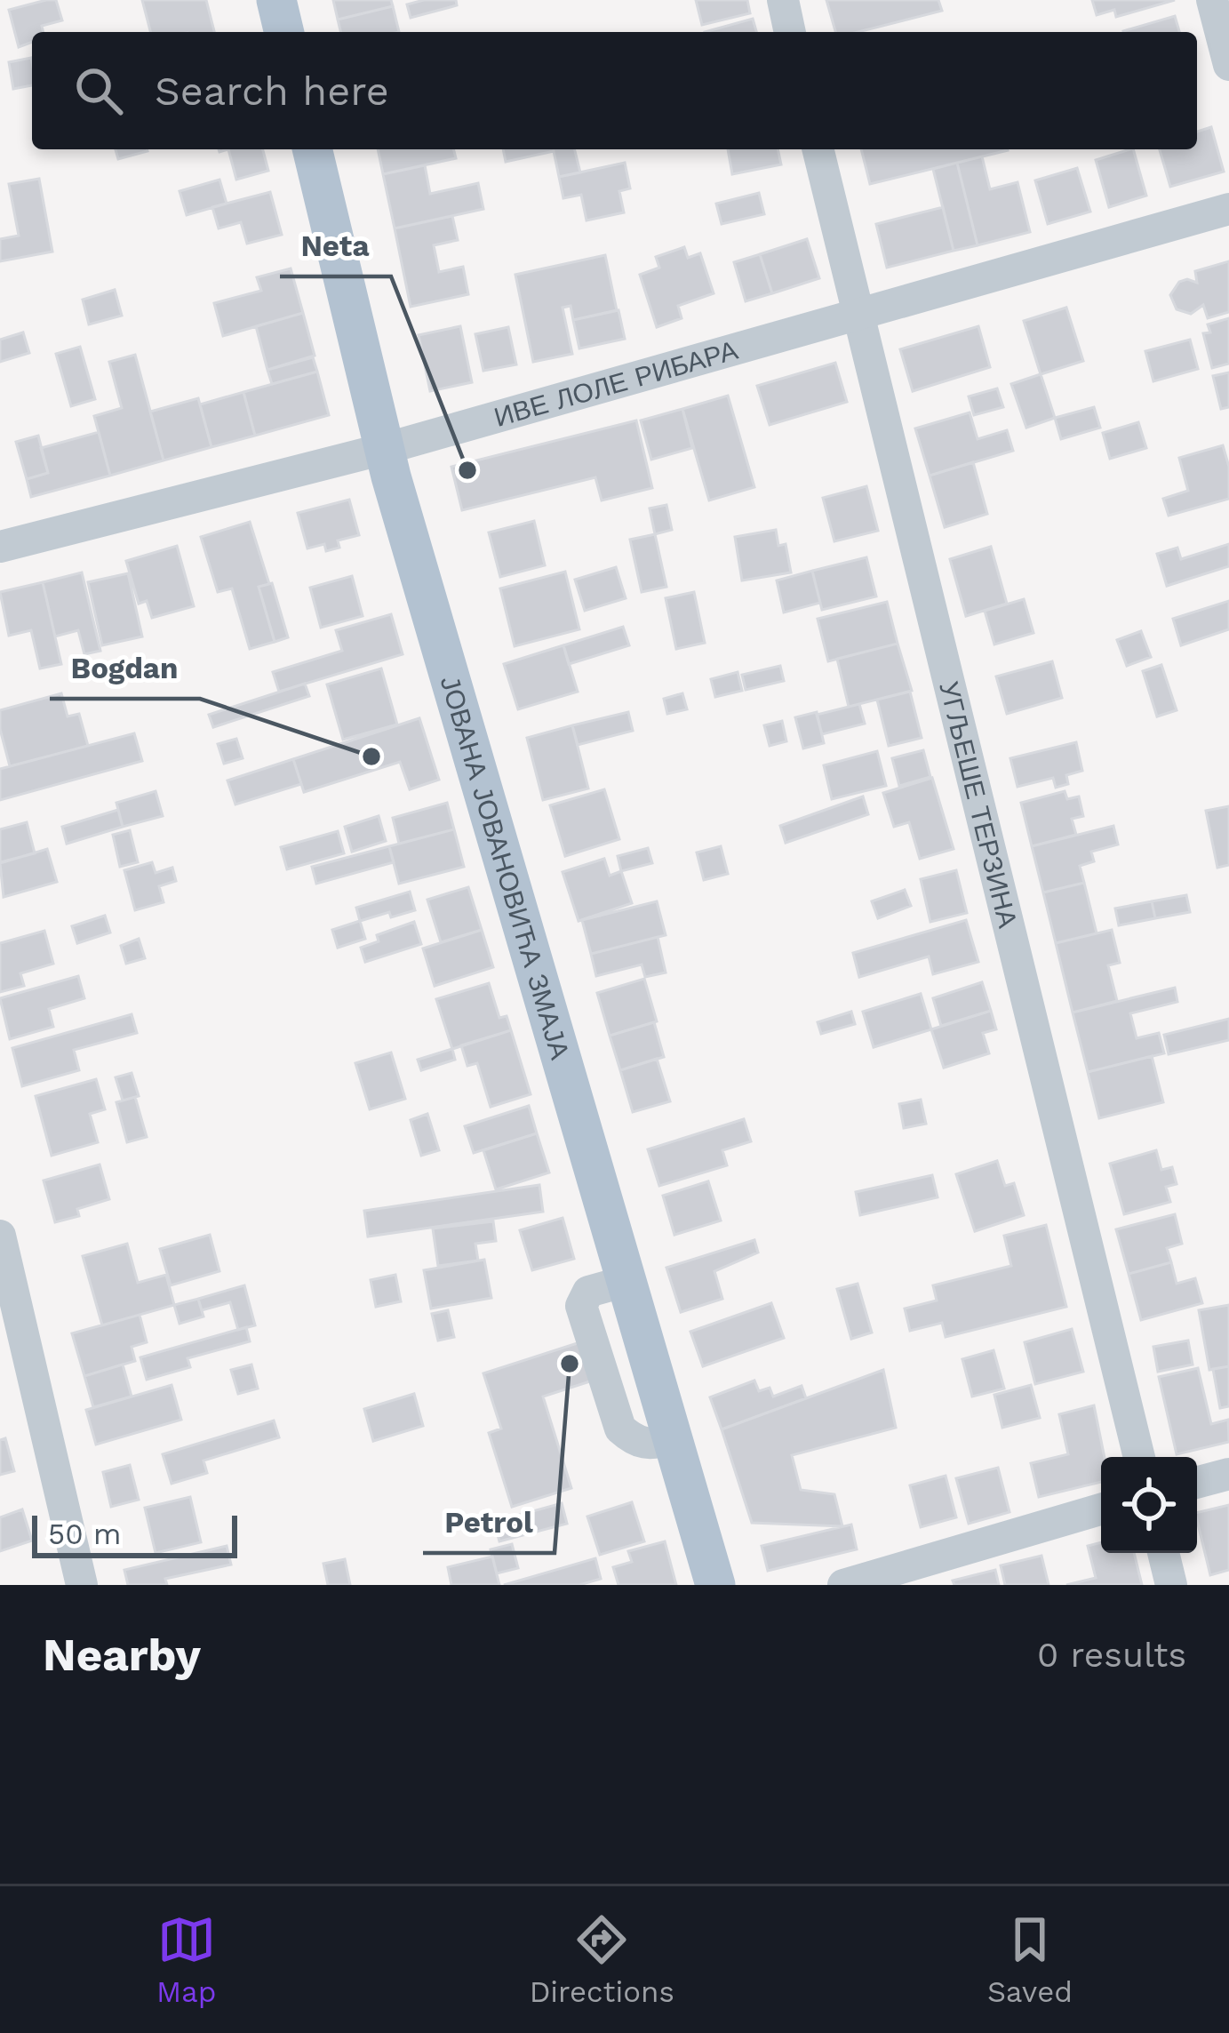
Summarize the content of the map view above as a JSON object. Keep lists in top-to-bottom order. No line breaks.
{"streets":{"main road":["ЈОВАНА ЈОВАНОВИЋА ЗМАЈА"],"street":["ИВЕ ЛОЛЕ РИБАРА","УГЉЕШЕ ТЕРЗИНА"]},"crossings":[["ИВЕ ЛОЛЕ РИБАРА","УГЉЕШЕ ТЕРЗИНА"],["ИВЕ ЛОЛЕ РИБАРА","ЈОВАНА ЈОВАНОВИЋА ЗМАЈА"]],"places":["Neta","Bogdan","Petrol"],"scale_bar":"50 m","page":{"search":"Search here","scale":"50 m","heading":["Nearby","0 results"],"nav":["Map","Directions","Saved"]}}
